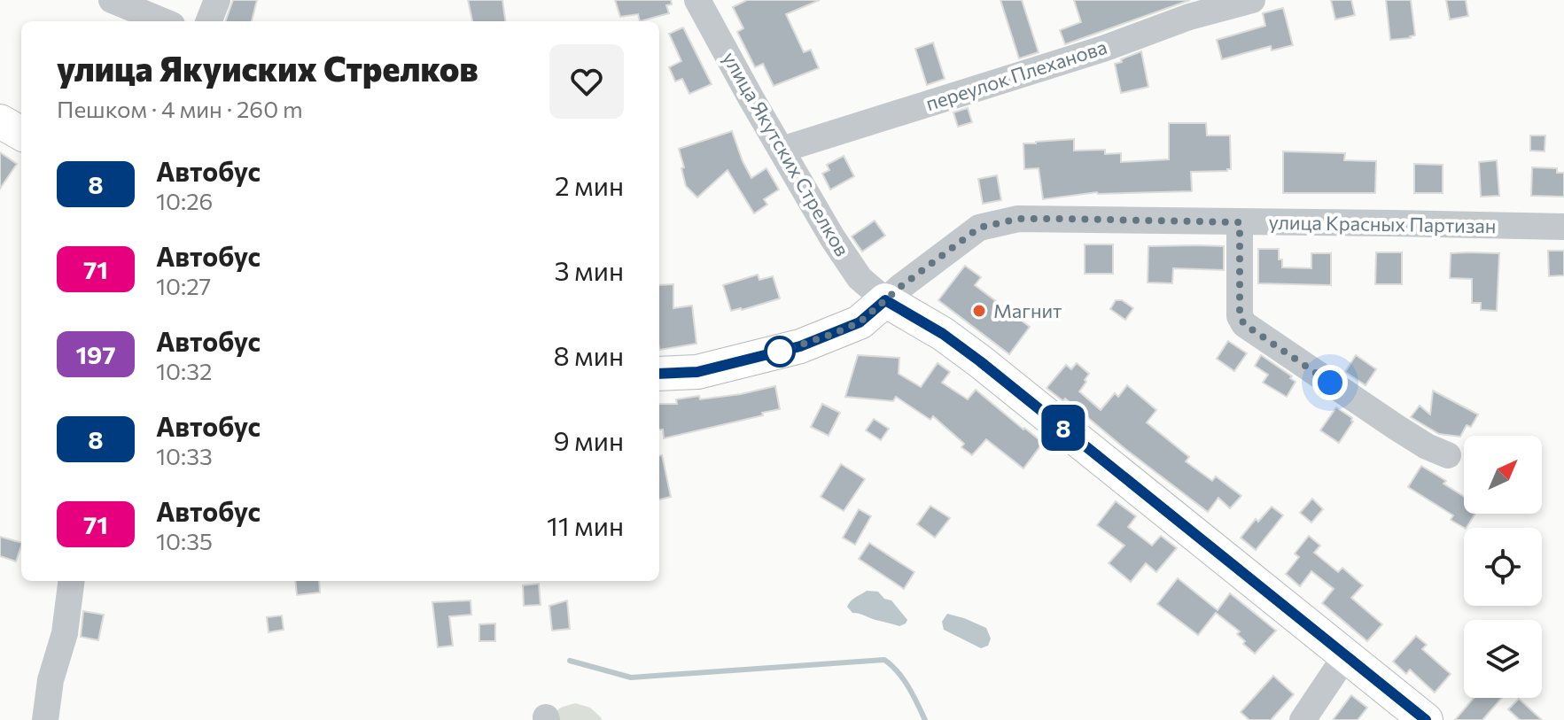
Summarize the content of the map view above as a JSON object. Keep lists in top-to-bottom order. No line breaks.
{"streets":{"street":["переулок Плеханова","улица Якутских Стрелков","улица Красных Партизан"]},"crossings":[["переулок Плеханова","улица Якутских Стрелков"],["улица Якутских Стрелков","улица Красных Партизан"]],"places":["Магнит"],"lines":["bus line 8"],"north":"top right","page":{"on_map":"8","heading":["улица Якуиских Стрелков","Пешком · 4 мин · 260 m"],"list":[{"mark":"8","name":"Автобус","note":"10:26","value":"2 мин"},{"mark":"71","name":"Автобус","note":"10:27","value":"3 мин"},{"mark":"197","name":"Автобус","note":"10:32","value":"8 мин"},{"mark":"8","name":"Автобус","note":"10:33","value":"9 мин"},{"mark":"71","name":"Автобус","note":"10:35","value":"11 мин"}]}}
